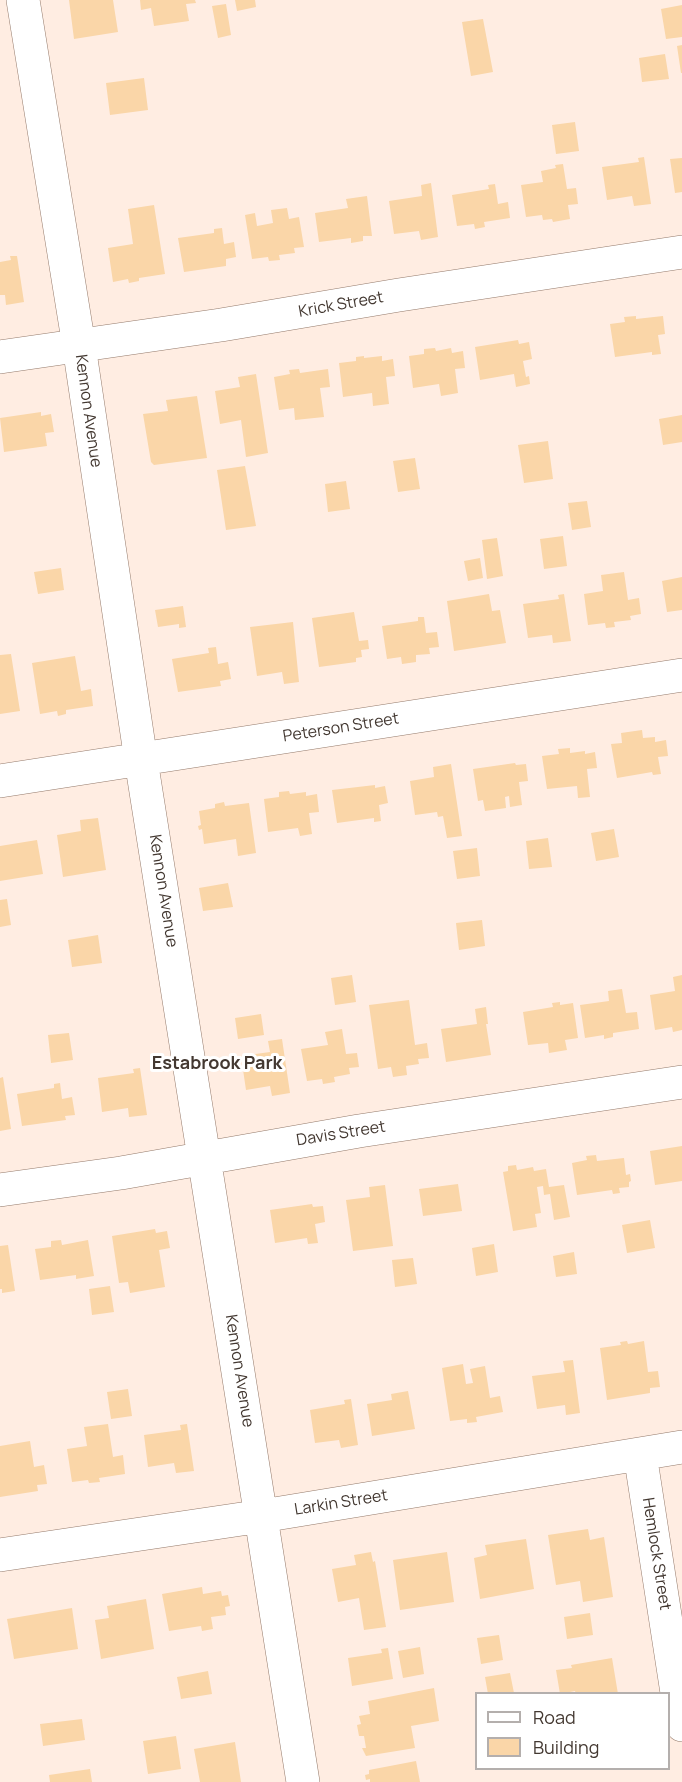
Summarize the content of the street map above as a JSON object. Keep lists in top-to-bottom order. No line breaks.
{"streets":{"street":["Krick Street","Kennon Avenue","Peterson Street","Davis Street","Larkin Street","Hemlock Street"]},"crossings":[["Krick Street","Kennon Avenue"],["Kennon Avenue","Peterson Street"],["Kennon Avenue","Davis Street"],["Kennon Avenue","Larkin Street"],["Larkin Street","Hemlock Street"]],"districts":["Estabrook Park"],"legend":["Road","Building"]}
